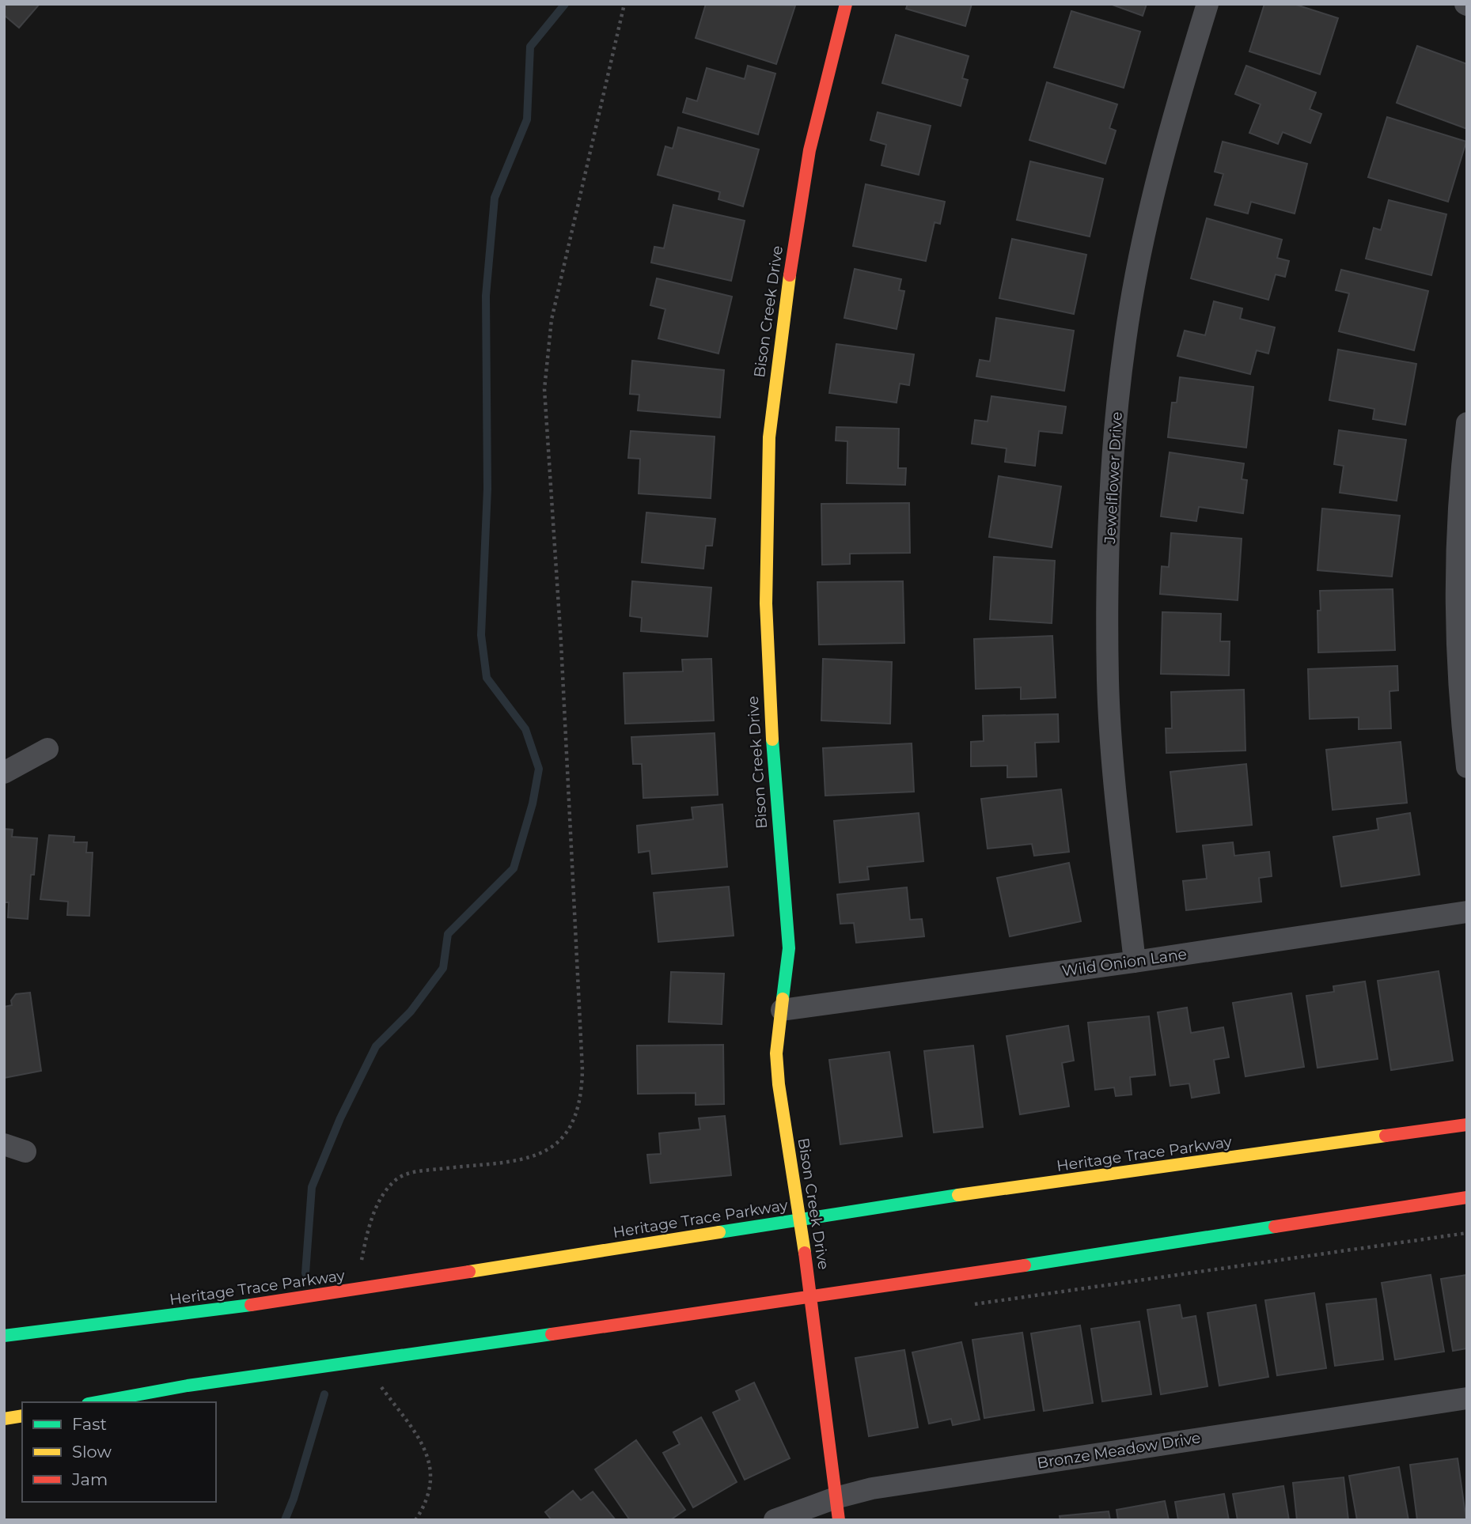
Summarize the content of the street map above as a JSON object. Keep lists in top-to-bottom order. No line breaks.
{"streets":{"street":["Bison Creek Drive","Jewelflower Drive","Wild Onion Lane","Heritage Trace Parkway","Bronze Meadow Drive"]},"crossings":[["Bison Creek Drive","Wild Onion Lane"],["Bison Creek Drive","Heritage Trace Parkway"],["Bison Creek Drive","Bronze Meadow Drive"],["Jewelflower Drive","Wild Onion Lane"]],"legend":["Fast","Slow","Jam"]}
